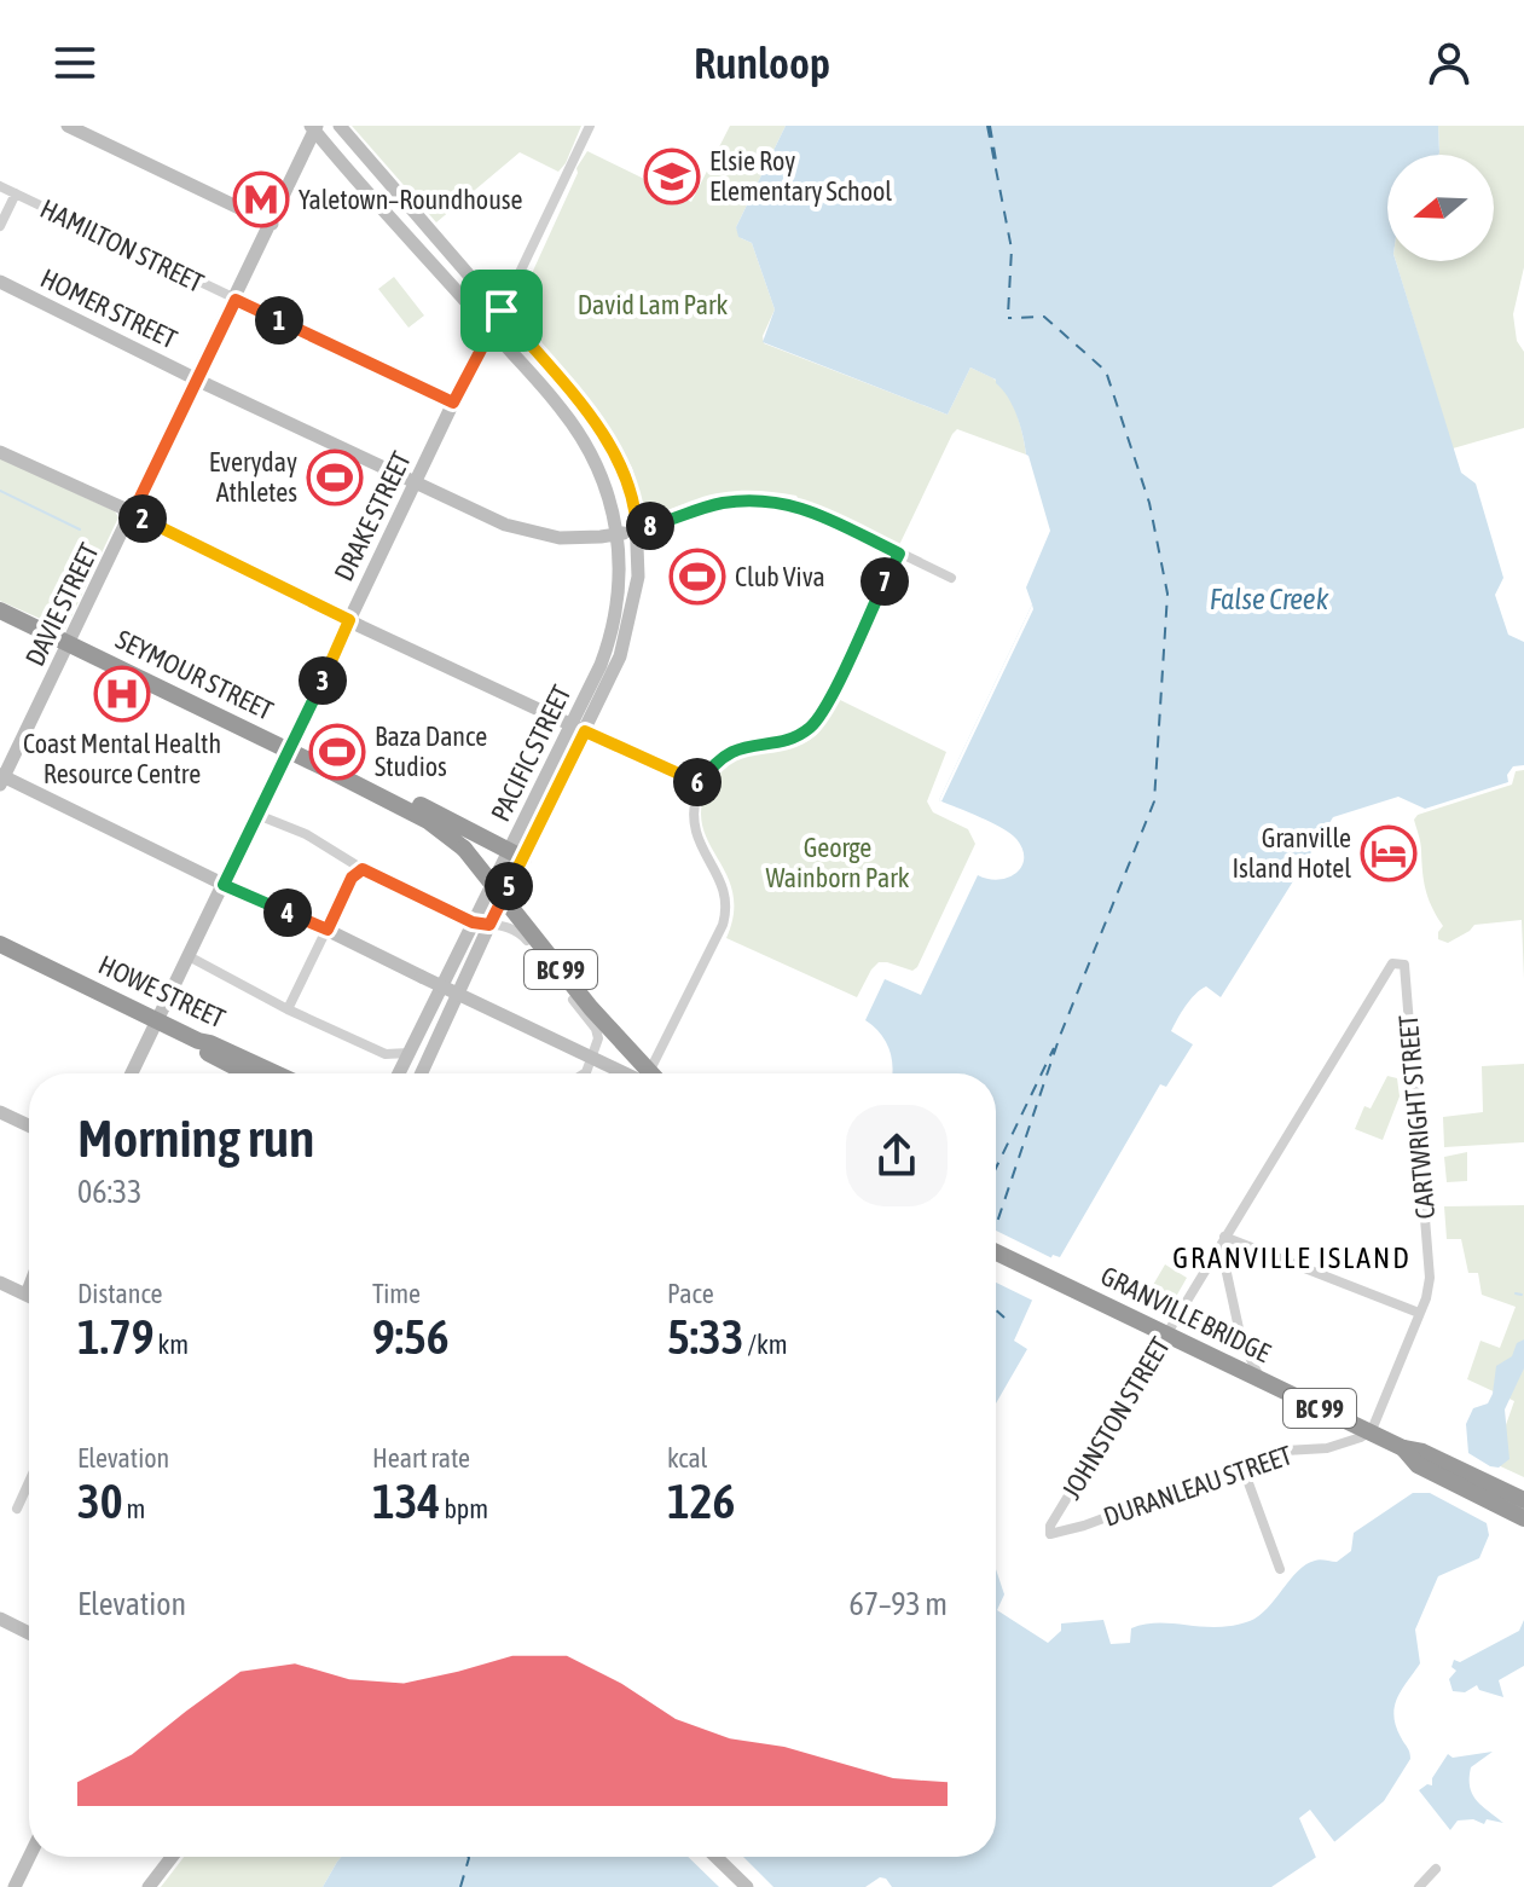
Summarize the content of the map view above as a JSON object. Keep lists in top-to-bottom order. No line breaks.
{"streets":{"highway":["SEYMOUR STREET","BC 99","HOWE STREET","GRANVILLE BRIDGE"],"main road":["HOMER STREET","DRAKE STREET","DAVIE STREET","PACIFIC STREET"],"street":["HAMILTON STREET","CARTWRIGHT STREET","JOHNSTON STREET","DURANLEAU STREET"]},"crossings":[["HAMILTON STREET","DRAKE STREET"],["HAMILTON STREET","DAVIE STREET"],["HOMER STREET","DRAKE STREET"],["HOMER STREET","DAVIE STREET"],["HOMER STREET","PACIFIC STREET"],["DRAKE STREET","SEYMOUR STREET"],["DRAKE STREET","PACIFIC STREET"],["DRAKE STREET","HOWE STREET"],["DAVIE STREET","SEYMOUR STREET"],["DAVIE STREET","PACIFIC STREET"],["CARTWRIGHT STREET","JOHNSTON STREET"],["CARTWRIGHT STREET","DURANLEAU STREET"],["JOHNSTON STREET","DURANLEAU STREET"]],"districts":["GRANVILLE ISLAND"],"water":["False Creek"],"parks":["David Lam Park","George Wainborn Park"],"places":{"school or university":["Elsie Roy Elementary School"],"metro station":["Yaletown–Roundhouse"],"sports":["Everyday Athletes","Club Viva","Baza Dance Studios"],"hospital":["Coast Mental Health Resource Centre"],"hotel":["Granville Island Hotel"]},"north":"left","page":{"header":"Runloop","pins":["1","2","8","7","3","6","5","4"],"heading":["Morning run","06:33"],"stats":[["Distance","1.79 km"],["Time","9:56"],["Pace","5:33 /km"],["Elevation","30 m"],["Heart rate","134 bpm"],["kcal","126"]],"chart":["Elevation","67–93 m"]}}
